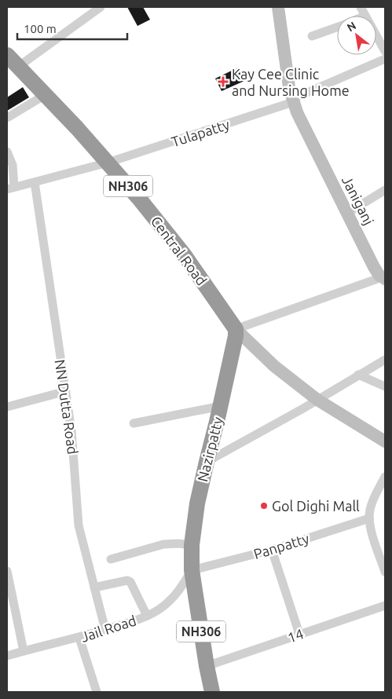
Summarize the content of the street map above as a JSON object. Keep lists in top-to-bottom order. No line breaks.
{"streets":{"highway":["NH306","Central Road","Nazirpatty"],"street":["Tulapatty","Janiganj","NN Dutta Road","Panpatty","Jail Road","14"]},"crossings":[["Tulapatty","Janiganj"],["Tulapatty","Central Road"],["Tulapatty","NN Dutta Road"],["NH306","Nazirpatty"],["NH306","Panpatty"],["NH306","Jail Road"],["NH306","14"],["Janiganj","Central Road"],["Janiganj","Nazirpatty"],["Central Road","Nazirpatty"],["NN Dutta Road","Jail Road"],["Nazirpatty","Panpatty"],["Nazirpatty","Jail Road"],["Panpatty","Jail Road"]],"places":{"health":["Kay Cee Clinic and Nursing Home"],"other":["Gol Dighi Mall"]},"scale_bar":"100 m","north":"top left"}
